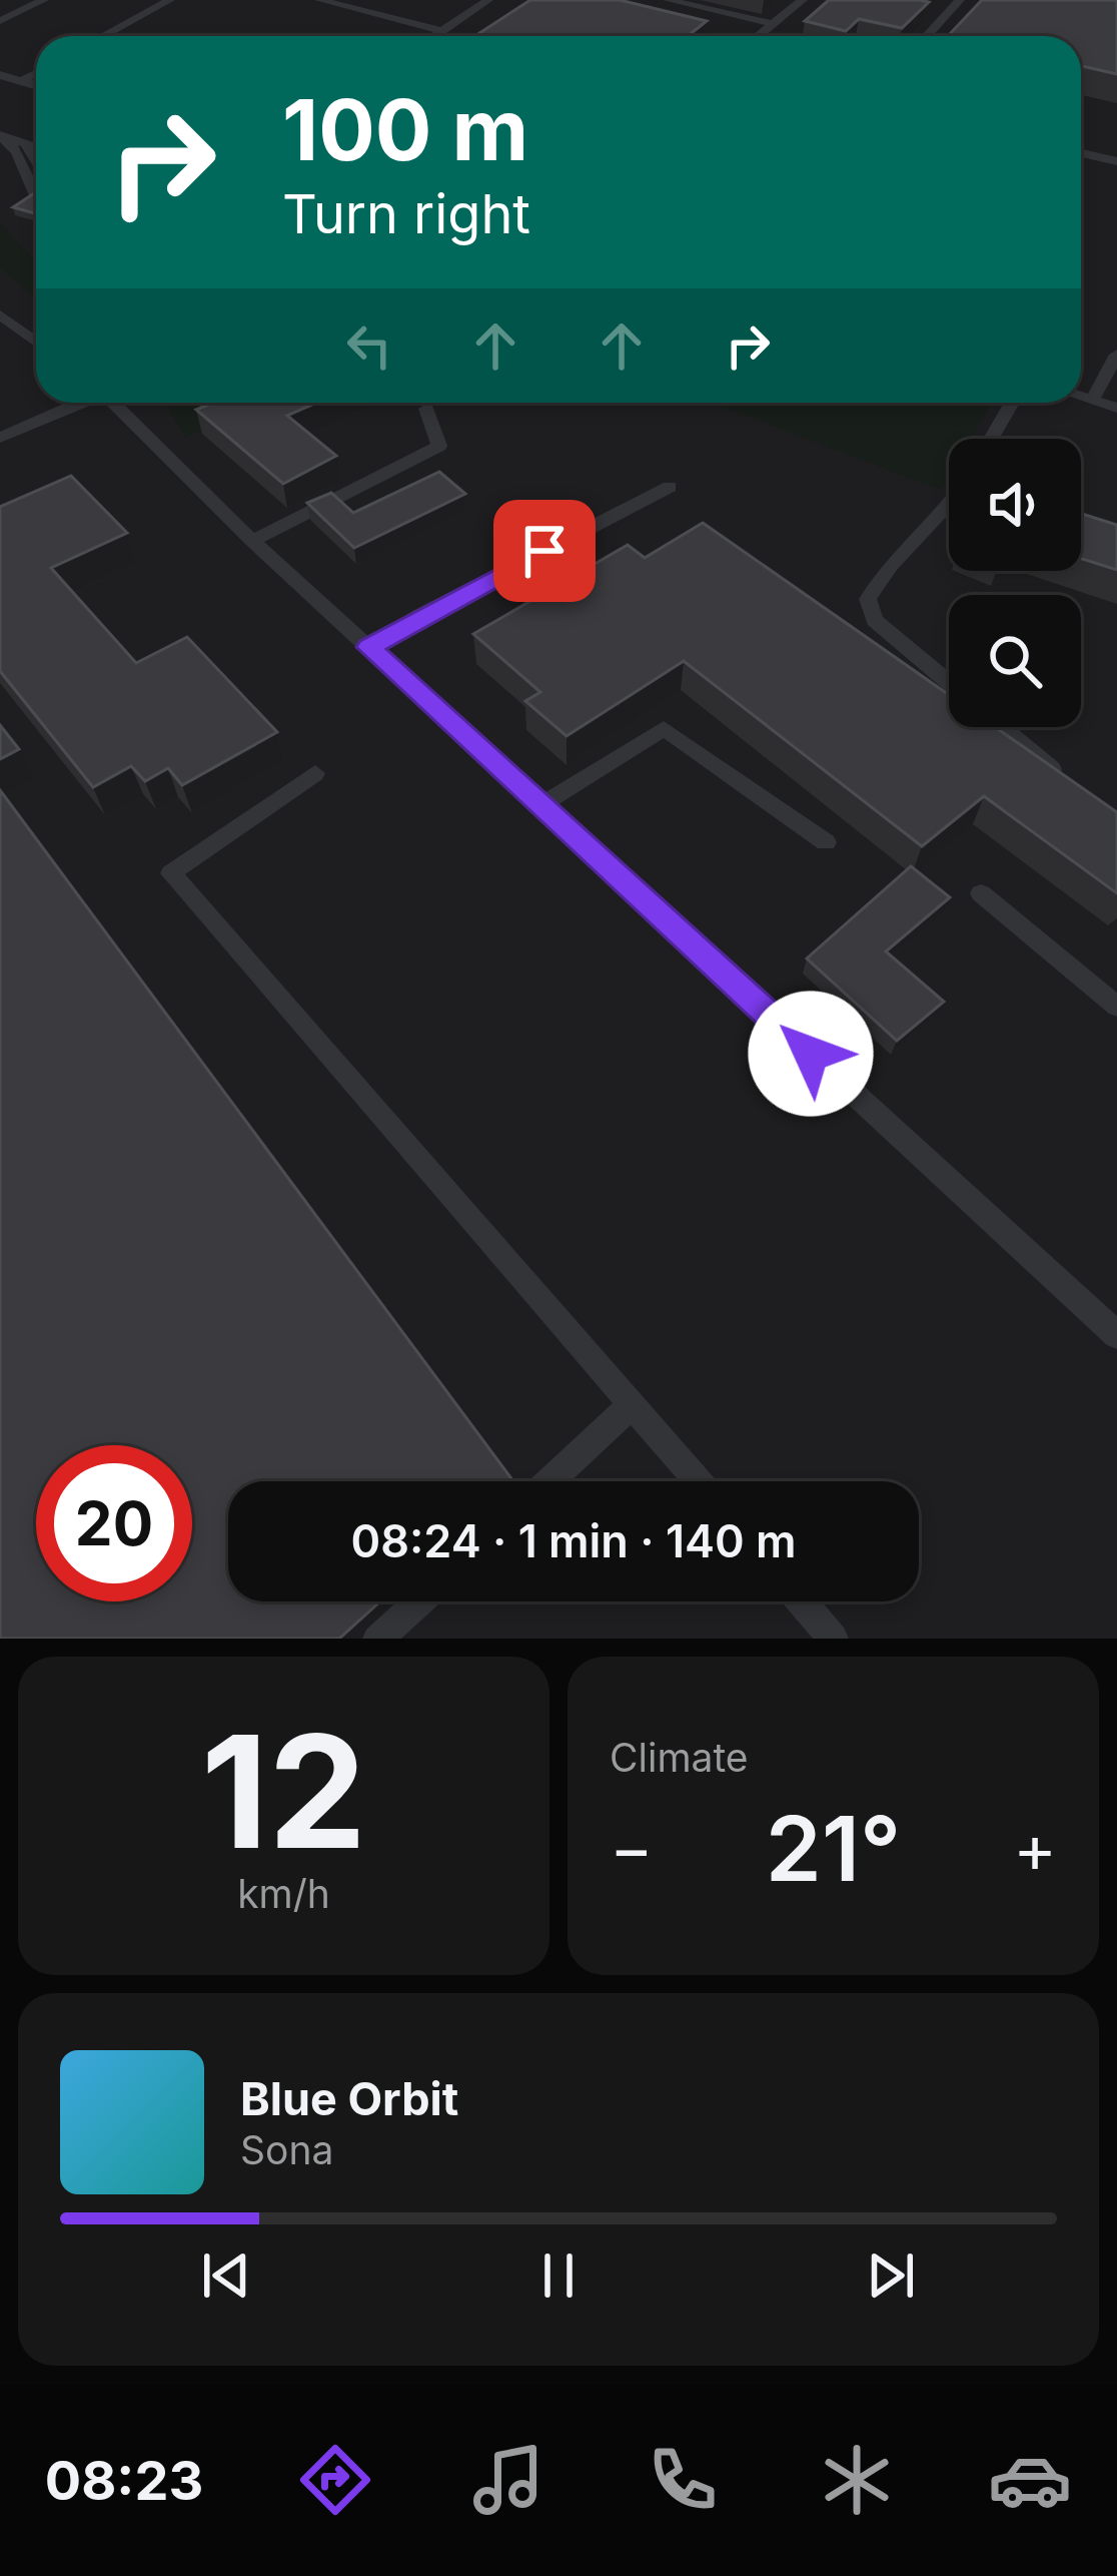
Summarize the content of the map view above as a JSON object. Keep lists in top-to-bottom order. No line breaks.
{"page":{"turn":["100 m","Turn right"],"limit":"20","trip":"08:24 · 1 min · 140 m","tile":[["12","km/h"],"Climate"],"heat":["−","21°","+"],"song":["Blue Orbit","Sona"],"tabs":"08:23"}}
